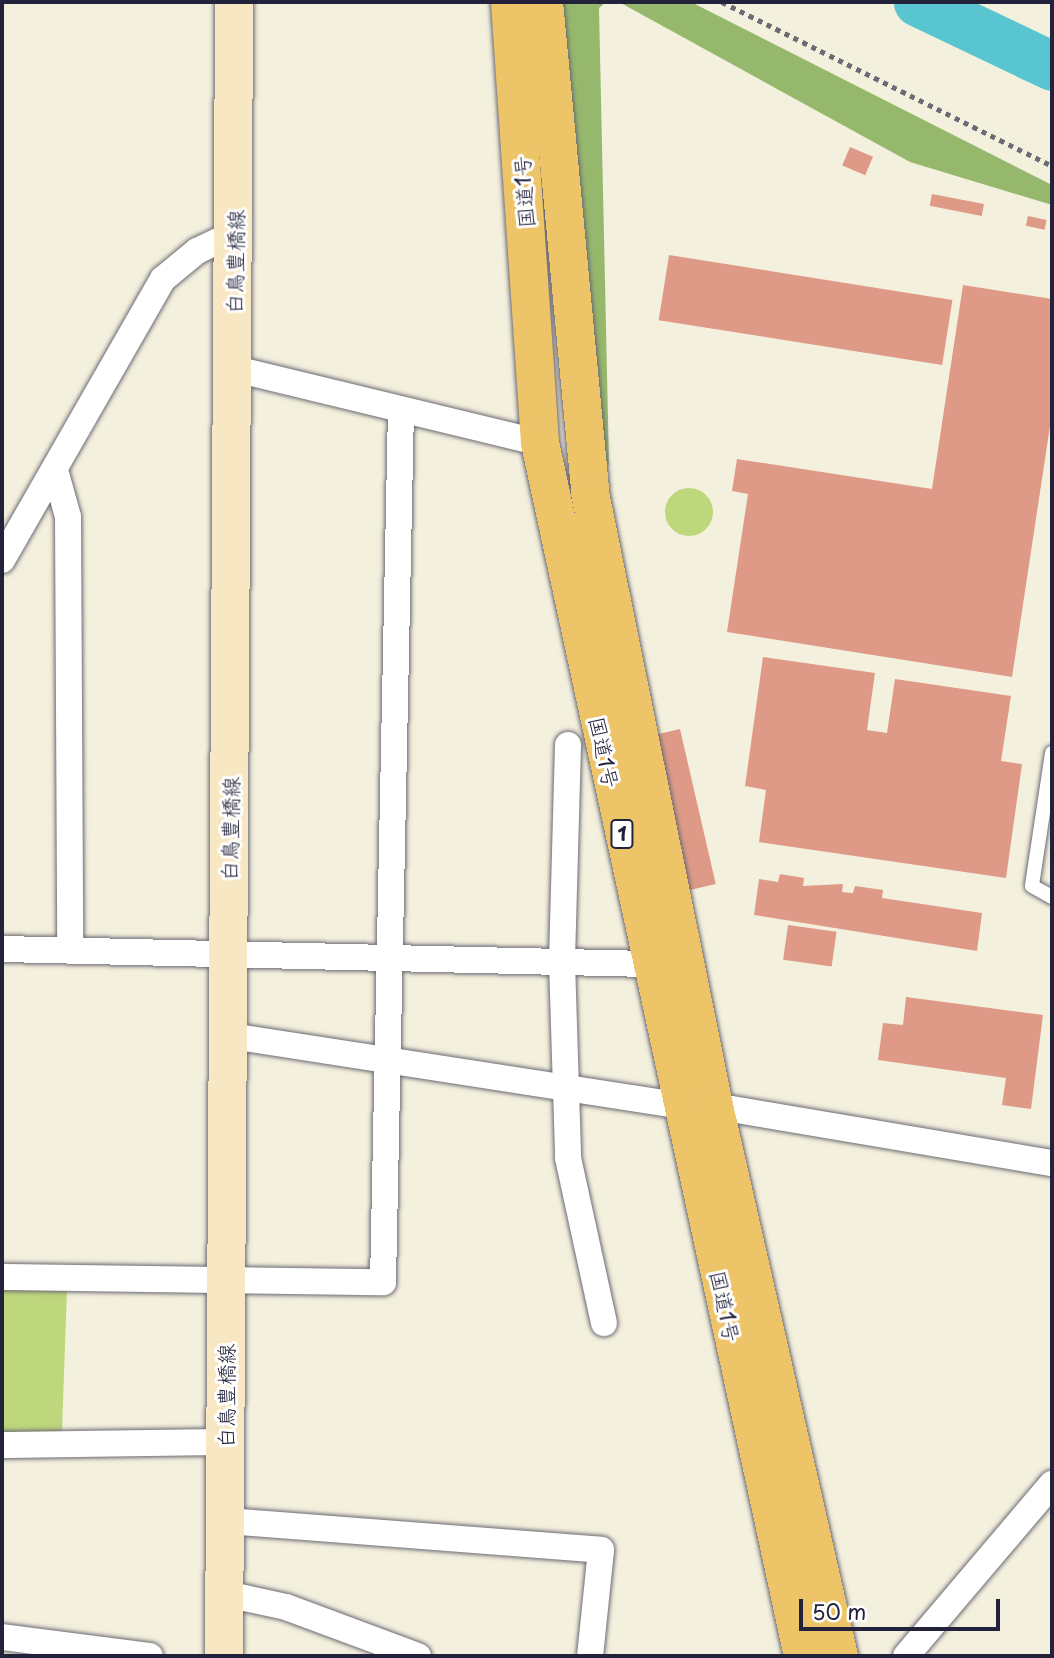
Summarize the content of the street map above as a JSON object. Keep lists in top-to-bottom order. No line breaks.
{"streets":{"highway":["国道1号","1"],"main road":["白鳥豊橋線"]},"scale_bar":"50 m"}
